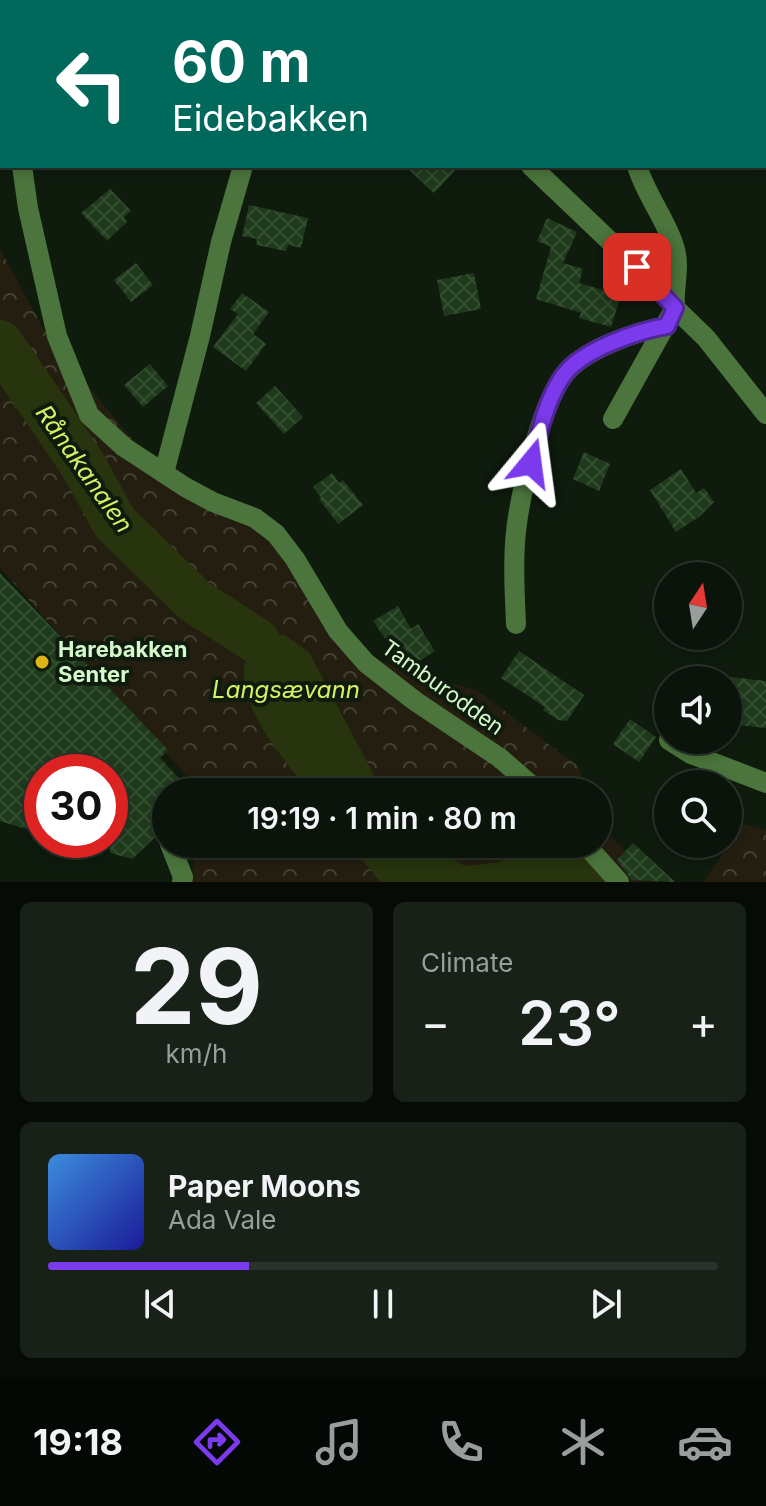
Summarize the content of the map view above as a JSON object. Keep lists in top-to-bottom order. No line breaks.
{"streets":{"street":["Tamburodden"]},"water":["Rånakanalen","Langsævann"],"places":["Harebakken Senter"],"north":"top","page":{"turn":["60 m","Eidebakken"],"limit":"30","trip":"19:19 · 1 min · 80 m","tile":[["29","km/h"],"Climate"],"heat":["−","23°","+"],"song":["Paper Moons","Ada Vale"],"tabs":"19:18"}}
